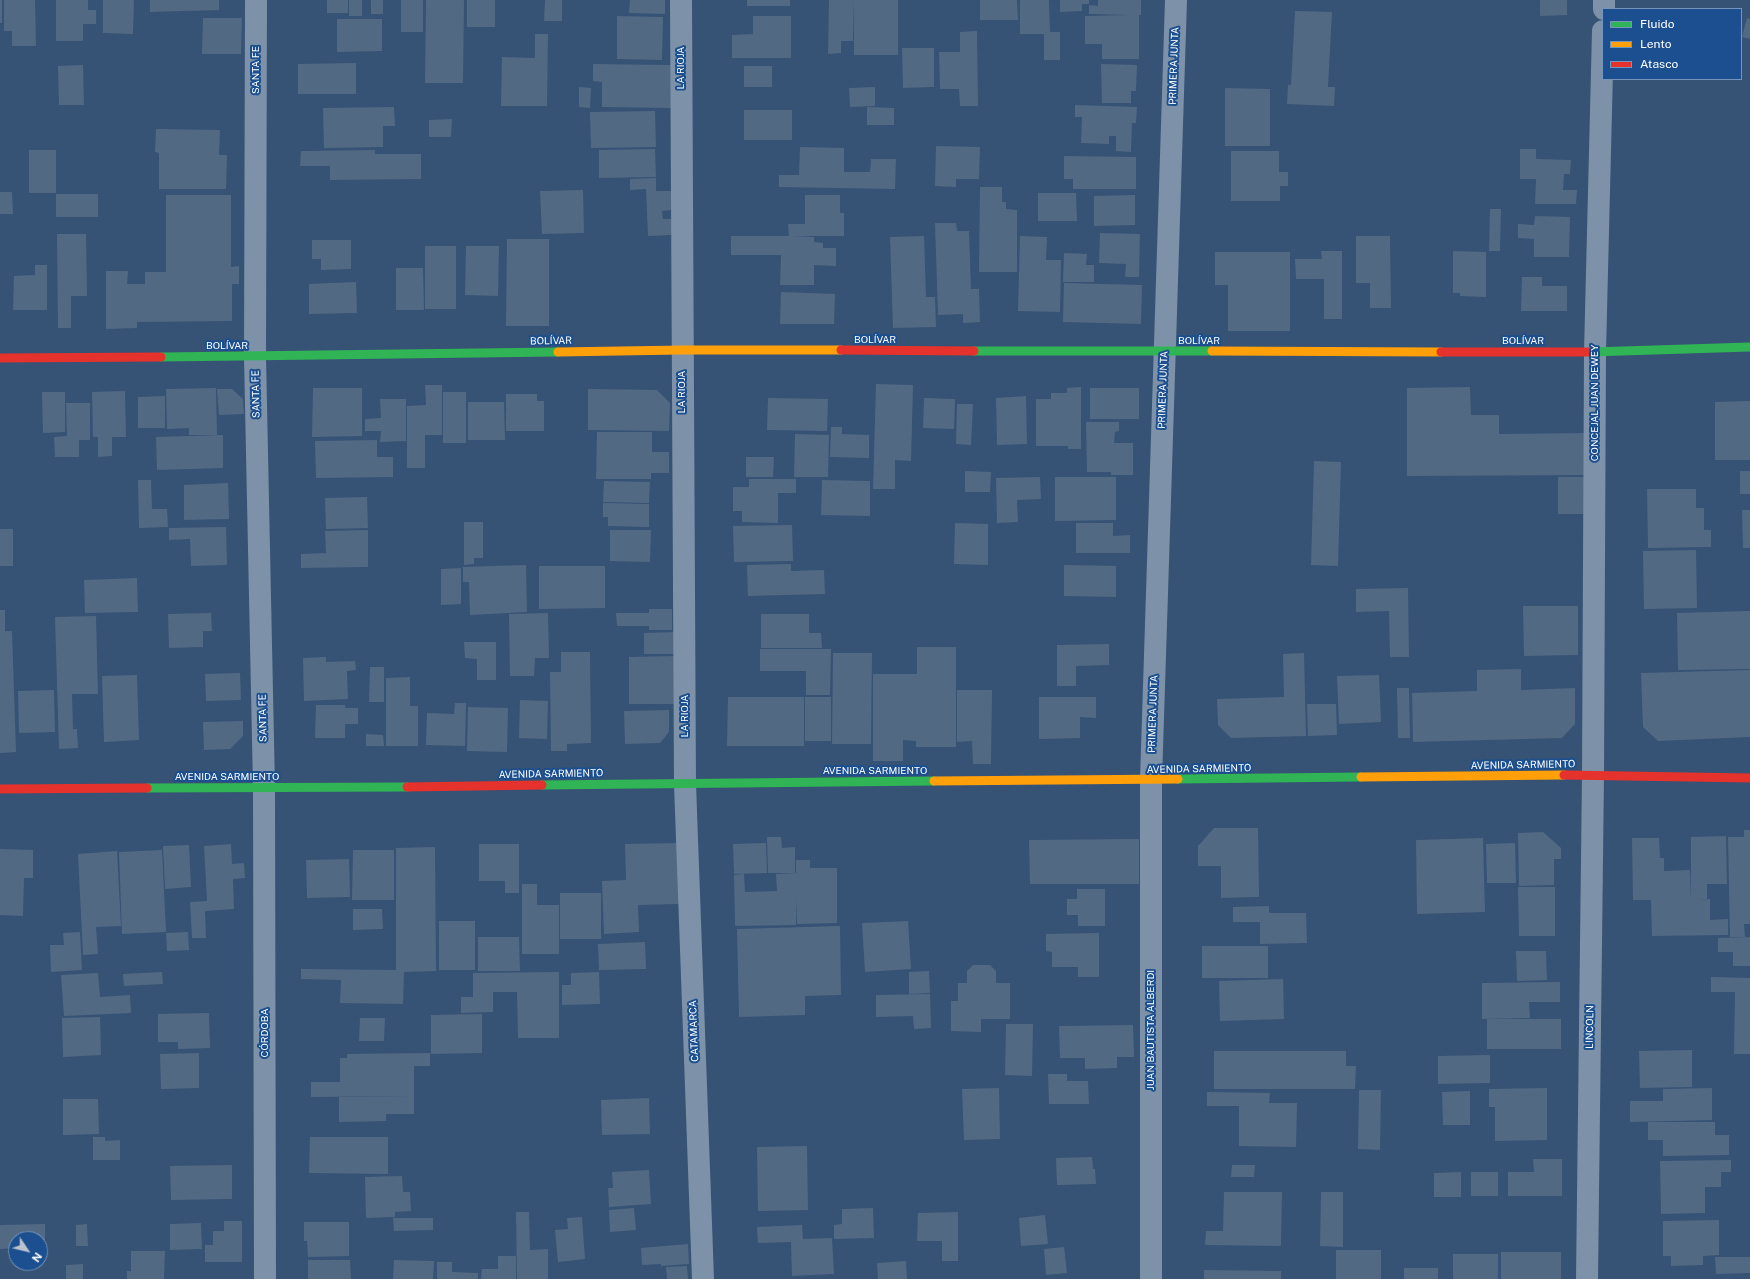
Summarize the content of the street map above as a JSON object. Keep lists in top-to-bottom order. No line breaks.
{"streets":{"street":["PRIMERA JUNTA","LA RIOJA","SANTA FE","BOLÍVAR","CONCEJAL JUAN DEWEY","AVENIDA SARMIENTO","LINCOLN","JUAN BAUTISTA ALBERDI","CATAMARCA","CÓRDOBA"]},"crossings":[["PRIMERA JUNTA","BOLÍVAR"],["PRIMERA JUNTA","AVENIDA SARMIENTO"],["PRIMERA JUNTA","JUAN BAUTISTA ALBERDI"],["LA RIOJA","BOLÍVAR"],["LA RIOJA","AVENIDA SARMIENTO"],["LA RIOJA","CATAMARCA"],["SANTA FE","BOLÍVAR"],["SANTA FE","AVENIDA SARMIENTO"],["SANTA FE","CÓRDOBA"],["BOLÍVAR","CONCEJAL JUAN DEWEY"],["CONCEJAL JUAN DEWEY","AVENIDA SARMIENTO"],["CONCEJAL JUAN DEWEY","LINCOLN"],["AVENIDA SARMIENTO","LINCOLN"],["AVENIDA SARMIENTO","JUAN BAUTISTA ALBERDI"],["AVENIDA SARMIENTO","CATAMARCA"],["AVENIDA SARMIENTO","CÓRDOBA"]],"legend":["Fluido","Lento","Atasco"],"north":"bottom right"}
